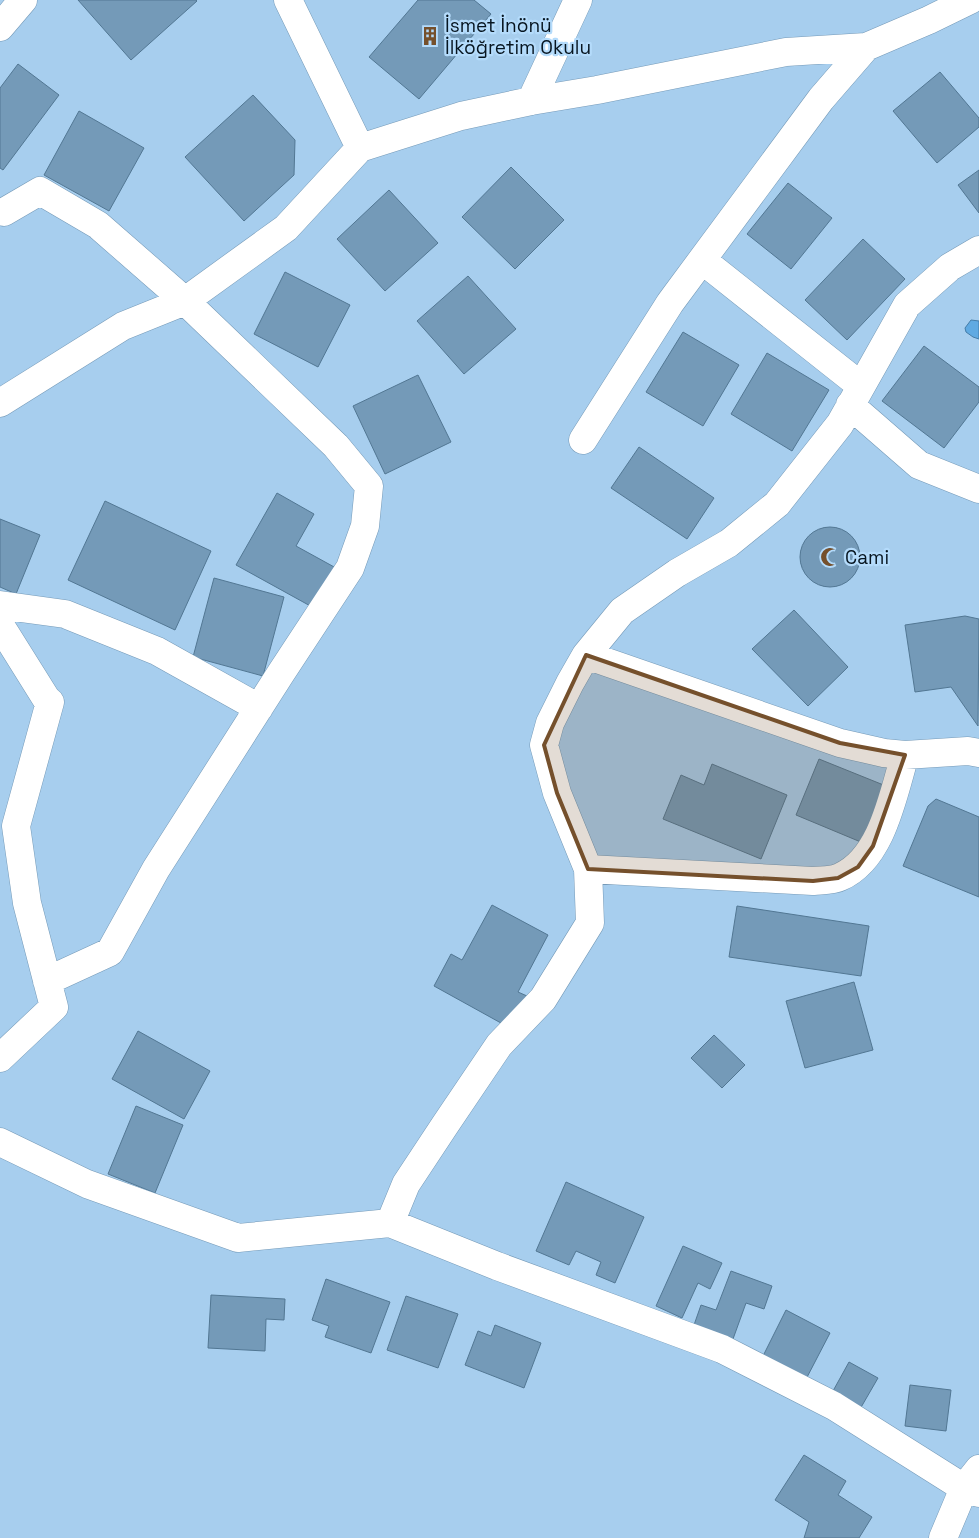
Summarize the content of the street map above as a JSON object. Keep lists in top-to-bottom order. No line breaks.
{"places":{"building":["İsmet İnönü İlköğretim Okulu"],"mosque":["Cami"]}}
